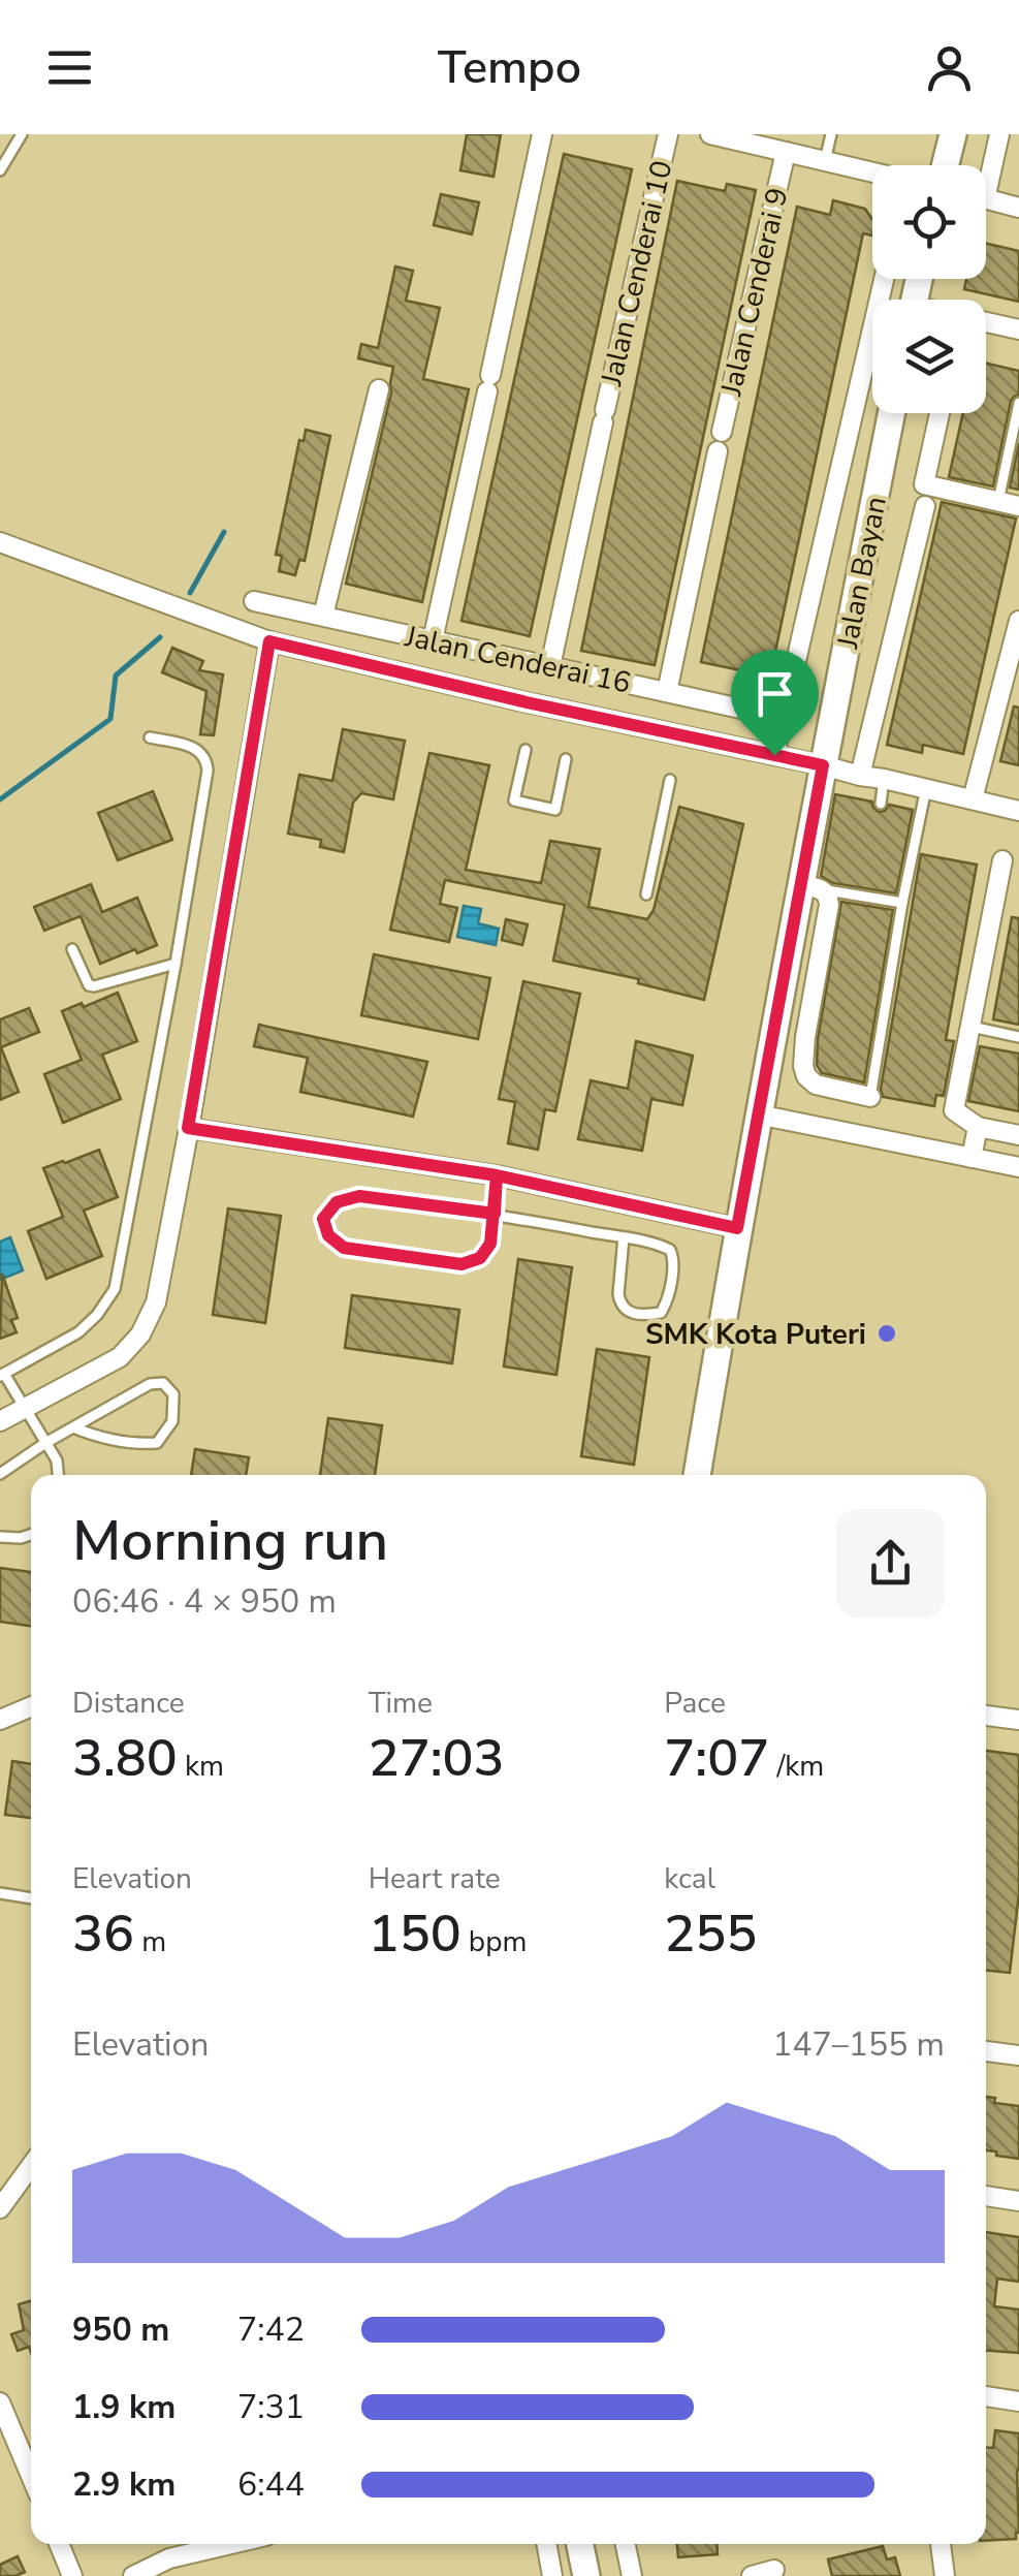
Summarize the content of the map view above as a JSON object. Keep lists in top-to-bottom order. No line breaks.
{"streets":{"street":["Jalan Cenderai 10","Jalan Cenderai 9","Jalan Bayan","Jalan Cenderai 16"]},"crossings":[["Jalan Cenderai 10","Jalan Cenderai 16"],["Jalan Cenderai 9","Jalan Cenderai 16"]],"places":["SMK Kota Puteri"],"page":{"header":"Tempo","heading":["Morning run","06:46 · 4 × 950 m"],"stats":[["Distance","3.80 km"],["Time","27:03"],["Pace","7:07 /km"],["Elevation","36 m"],["Heart rate","150 bpm"],["kcal","255"]],"chart":["Elevation","147–155 m"],"list":[{"name":"950 m","note":"7:42"},{"name":"1.9 km","note":"7:31"},{"name":"2.9 km","note":"6:44"}]}}
